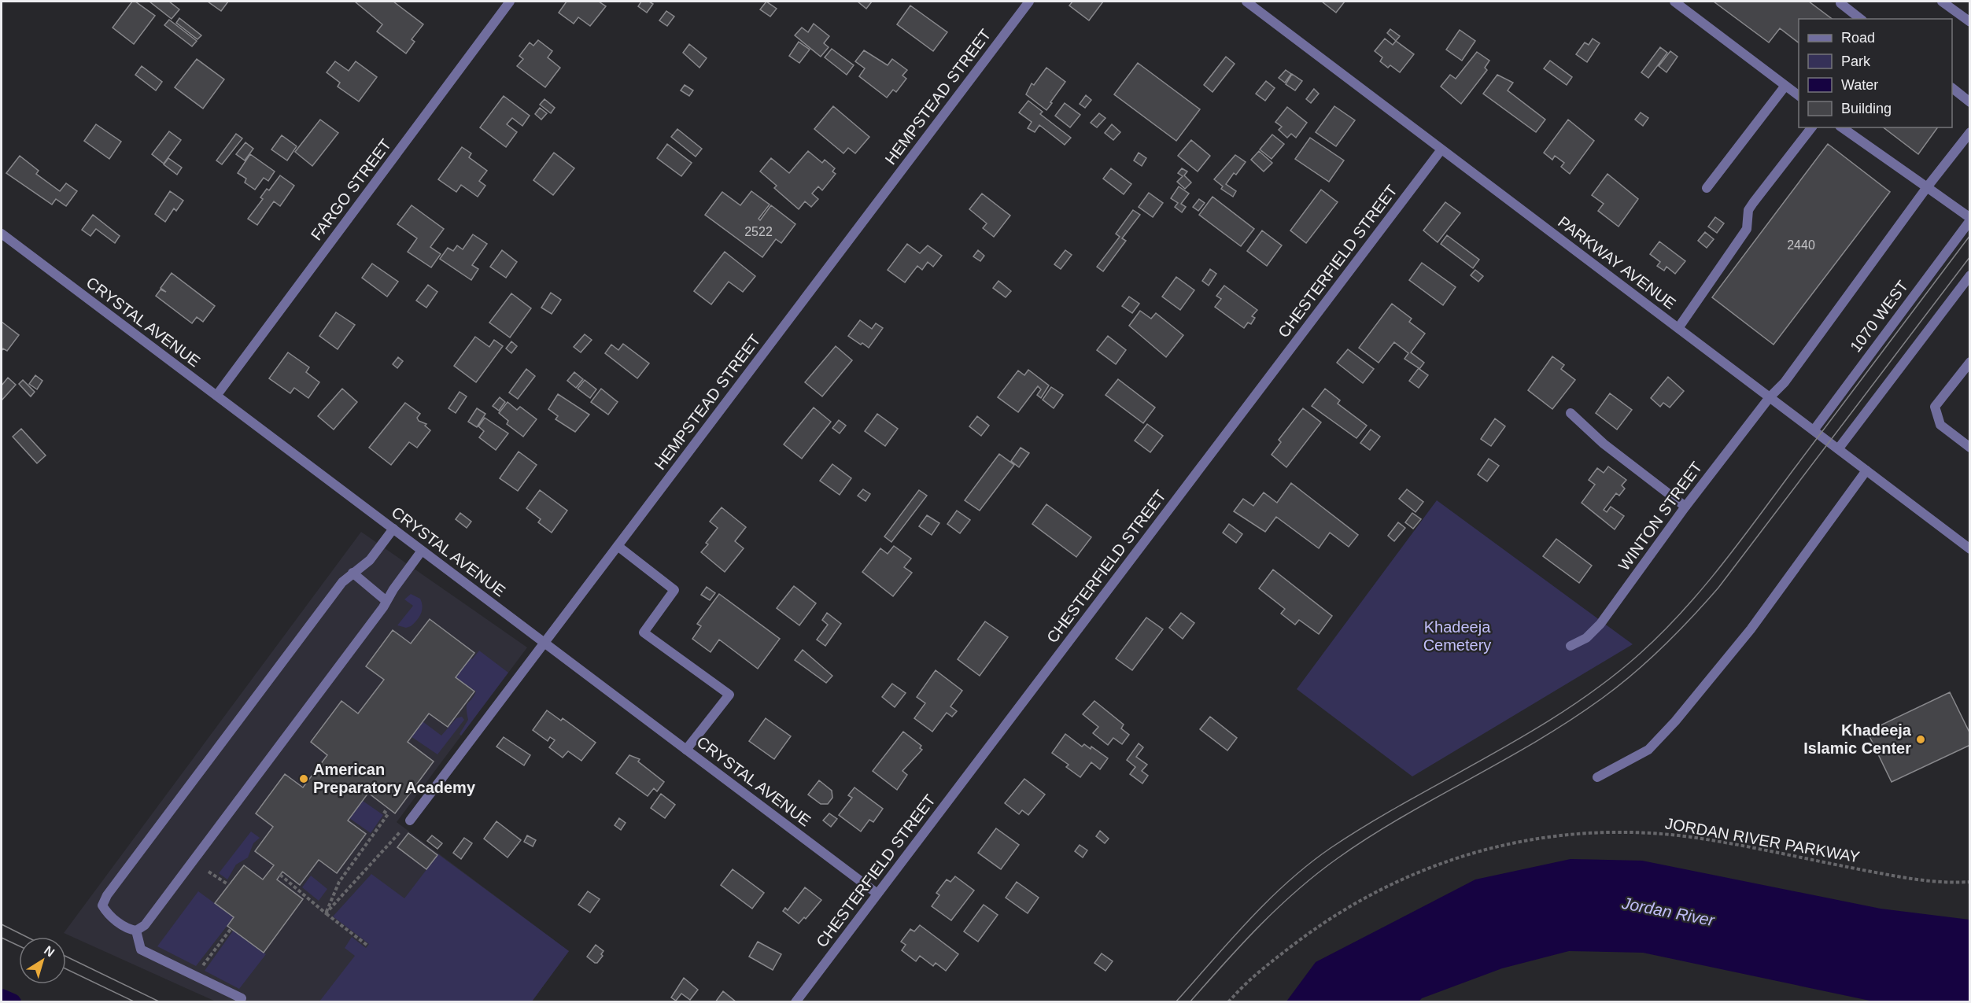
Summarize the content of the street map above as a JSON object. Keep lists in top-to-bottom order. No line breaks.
{"streets":{"street":["HEMPSTEAD STREET","FARGO STREET","CHESTERFIELD STREET","PARKWAY AVENUE","1070 WEST","CRYSTAL AVENUE","WINTON STREET"],"path":["JORDAN RIVER PARKWAY"]},"crossings":[["HEMPSTEAD STREET","CRYSTAL AVENUE"],["FARGO STREET","CRYSTAL AVENUE"],["CHESTERFIELD STREET","PARKWAY AVENUE"],["CHESTERFIELD STREET","CRYSTAL AVENUE"],["PARKWAY AVENUE","1070 WEST"],["PARKWAY AVENUE","WINTON STREET"]],"water":["Jordan River"],"parks":["Khadeeja Cemetery"],"places":["Khadeeja Islamic Center","American Preparatory Academy"],"house_numbers":["2522","2440"],"legend":["Road","Park","Water","Building"],"north":"top right"}
